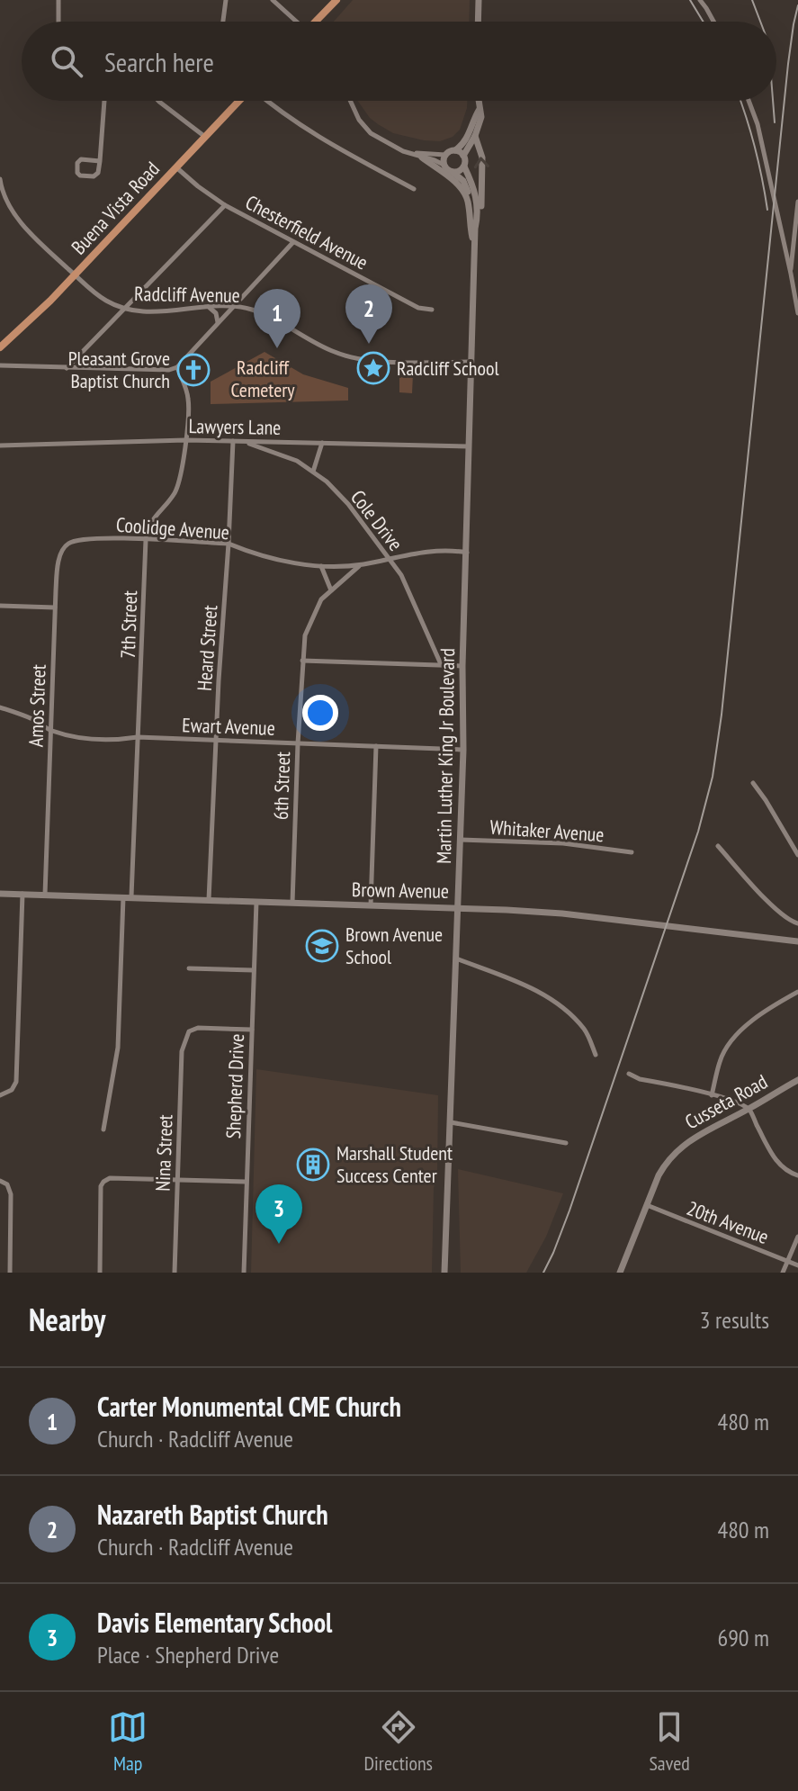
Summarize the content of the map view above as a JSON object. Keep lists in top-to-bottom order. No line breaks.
{"streets":{"main road":["Buena Vista Road","Martin Luther King Jr Boulevard","Brown Avenue","Cusseta Road"],"street":["Chesterfield Avenue","Radcliff Avenue","Lawyers Lane","Cole Drive","Coolidge Avenue","7th Street","Heard Street","Amos Street","Ewart Avenue","6th Street","Whitaker Avenue","Shepherd Drive","Nina Street","20th Avenue"]},"crossings":[["Buena Vista Road","Chesterfield Avenue"],["Buena Vista Road","Radcliff Avenue"],["Radcliff Avenue","Martin Luther King Jr Boulevard"],["Lawyers Lane","Cole Drive"],["Lawyers Lane","7th Street"],["Lawyers Lane","Heard Street"],["Lawyers Lane","Martin Luther King Jr Boulevard"],["Cole Drive","Coolidge Avenue"],["Coolidge Avenue","7th Street"],["Coolidge Avenue","Heard Street"],["Coolidge Avenue","Amos Street"],["Coolidge Avenue","Martin Luther King Jr Boulevard"],["Coolidge Avenue","6th Street"],["7th Street","Ewart Avenue"],["7th Street","Brown Avenue"],["Heard Street","Ewart Avenue"],["Heard Street","Brown Avenue"],["Amos Street","Ewart Avenue"],["Amos Street","Brown Avenue"],["Ewart Avenue","Martin Luther King Jr Boulevard"],["Ewart Avenue","6th Street"],["Martin Luther King Jr Boulevard","Whitaker Avenue"],["Martin Luther King Jr Boulevard","Brown Avenue"],["6th Street","Brown Avenue"],["Brown Avenue","Shepherd Drive"],["Shepherd Drive","Nina Street"],["Cusseta Road","20th Avenue"]],"parks":["Radcliff Cemetery"],"places":{"place":["Radcliff School"],"church":["Pleasant Grove Baptist Church"],"school or university":["Brown Avenue School"],"building":["Marshall Student Success Center"]},"page":{"search":"Search here","pins":["2","1","3"],"heading":["Nearby","3 results"],"list":[{"mark":"1","name":"Carter Monumental CME Church","note":"Church · Radcliff Avenue","value":"480 m"},{"mark":"2","name":"Nazareth Baptist Church","note":"Church · Radcliff Avenue","value":"480 m"},{"mark":"3","name":"Davis Elementary School","note":"Place · Shepherd Drive","value":"690 m"}],"nav":["Map","Directions","Saved"]}}
